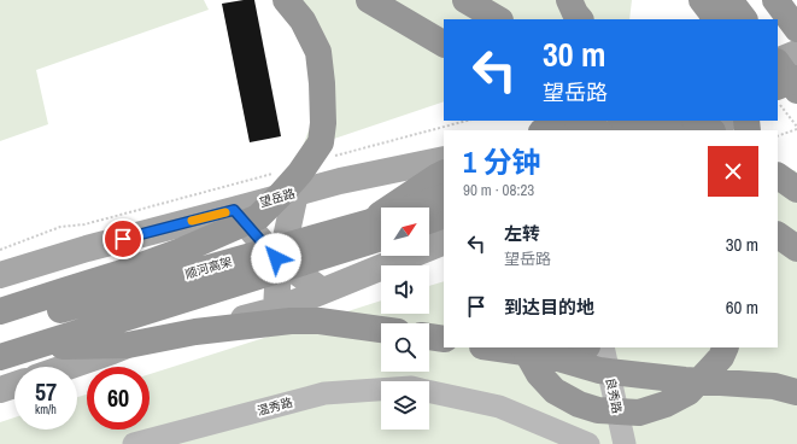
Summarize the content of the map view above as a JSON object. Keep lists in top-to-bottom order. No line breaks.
{"streets":{"highway":["顺河高架"],"main road":["望岳路"],"street":["良秀路","温秀路"]},"north":"top right","page":{"turn":["30 m","望岳路"],"heading":["1 分钟","90 m · 08:23"],"list":[{"name":"左转","note":"望岳路","value":"30 m"},{"name":"到达目的地","value":"60 m"}],"speed":"57 km/h","limit":"60"}}
